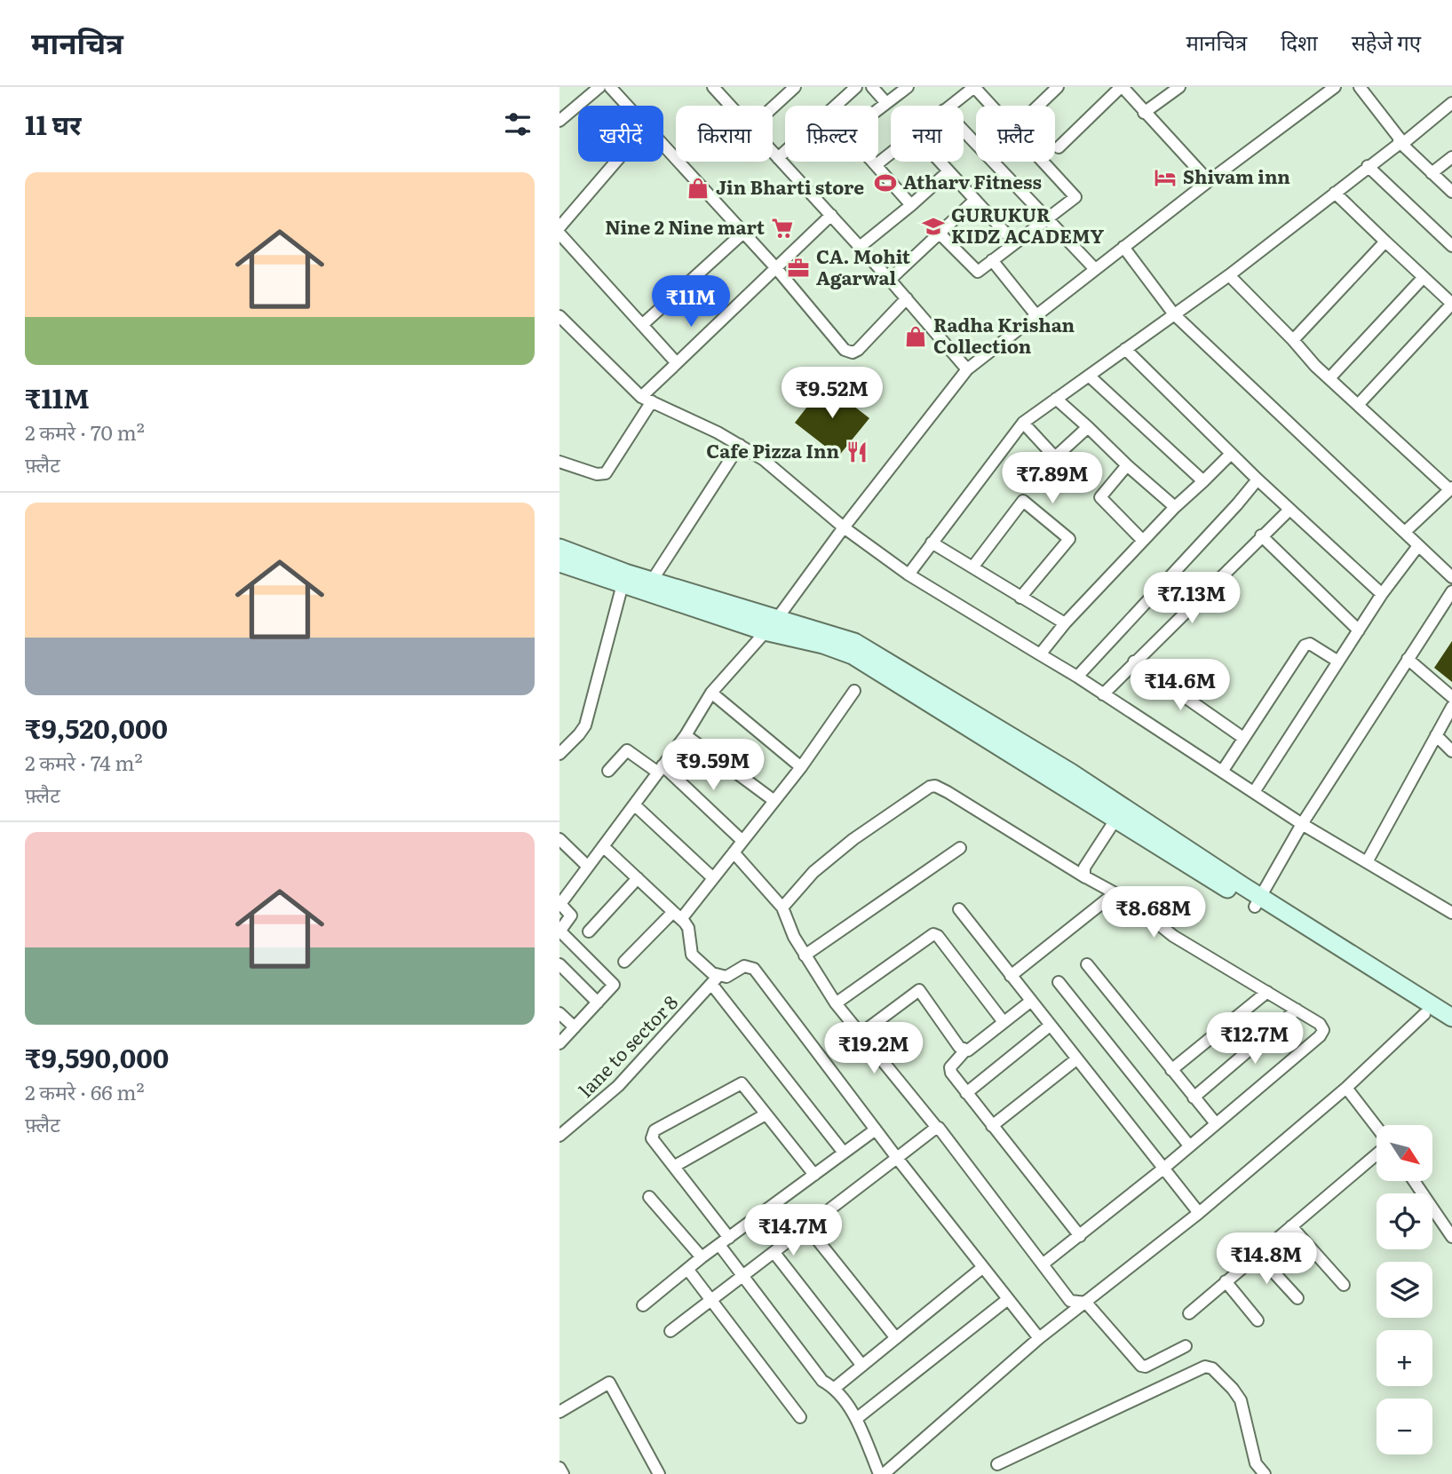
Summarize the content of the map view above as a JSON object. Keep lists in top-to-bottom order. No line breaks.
{"streets":{"street":["lane to sector 8"]},"places":{"hotel":["Shivam inn"],"sports":["Atharv Fitness"],"shop":["Jin Bharti store","Radha Krishan Collection"],"school or university":["GURUKUR KIDZ ACADEMY"],"supermarket":["Nine 2 Nine mart"],"office":["CA. Mohit Agarwal"],"restaurant":["Cafe Pizza Inn"]},"north":"bottom right","page":{"header":"मानचित्र","nav":["मानचित्र","दिशा","सहेजे गए"],"heading":"11 घर","chip":["खरीदें","किराया","फ़िल्टर","नया","फ़्लैट"],"list":[{"name":"₹11M","note":"2 कमरे · 70 m² · फ़्लैट"},{"name":"₹9,520,000","note":"2 कमरे · 74 m² · फ़्लैट"},{"name":"₹9,590,000","note":"2 कमरे · 66 m² · फ़्लैट"}],"price":["₹11M","₹9.52M","₹7.89M","₹7.13M","₹14.6M","₹9.59M","₹8.68M","₹12.7M","₹19.2M","₹14.7M","₹14.8M"],"map_buttons":["+","−"]}}
